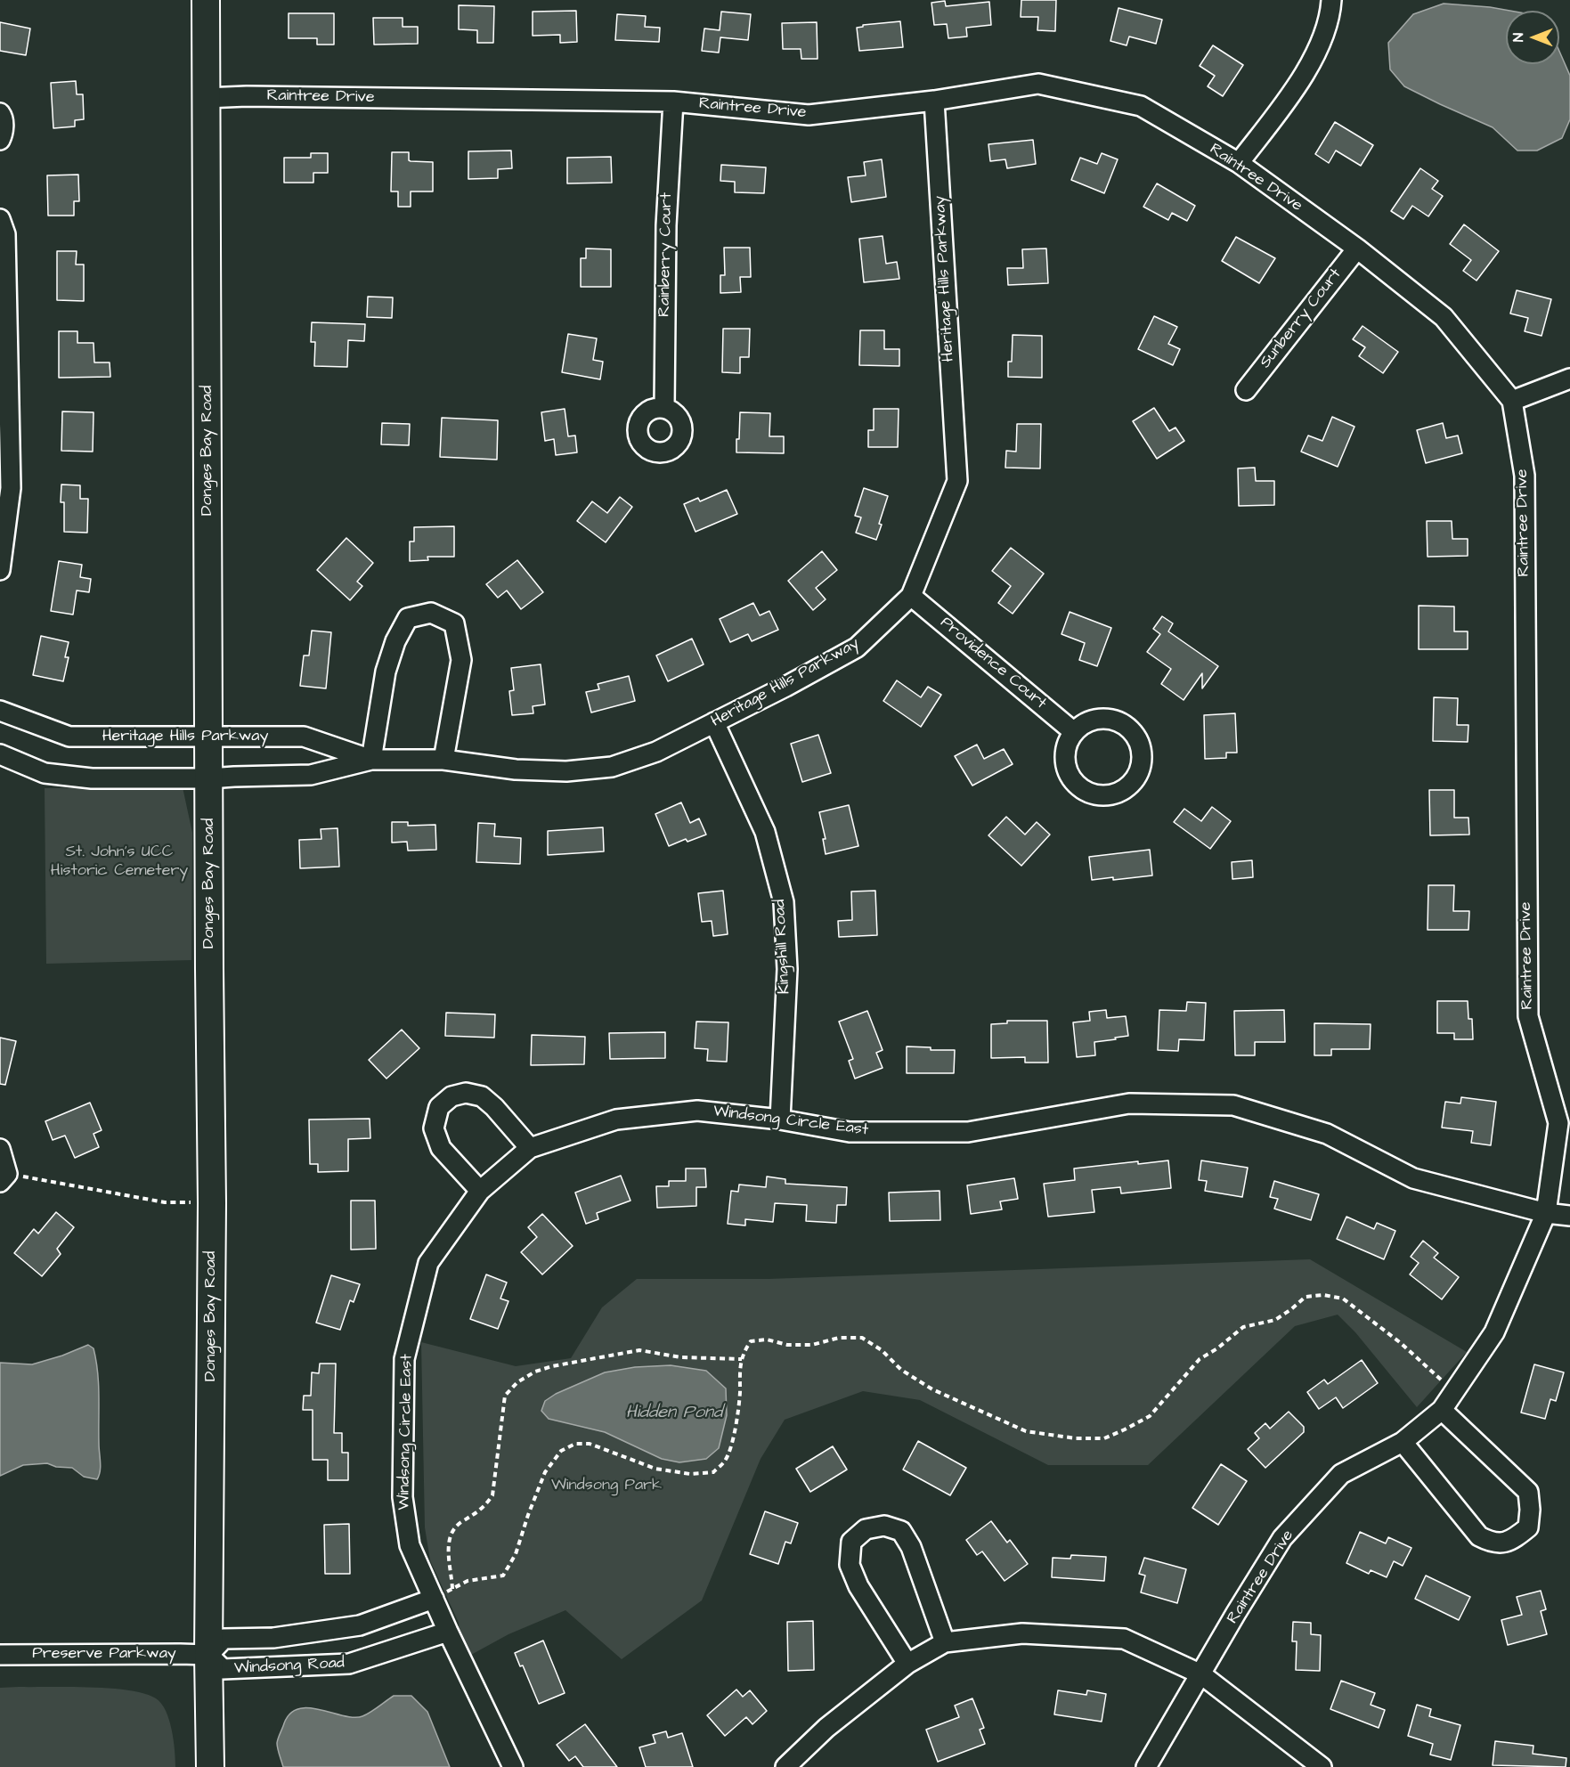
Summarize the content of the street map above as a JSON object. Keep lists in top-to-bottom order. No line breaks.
{"streets":{"street":["Raintree Drive","Rainberry Court","Heritage Hills Parkway","Sunberry Court","Donges Bay Road","Providence Court","Kingshill Road","Windsong Circle East","Preserve Parkway","Windsong Road"]},"crossings":[["Raintree Drive","Rainberry Court"],["Raintree Drive","Heritage Hills Parkway"],["Raintree Drive","Sunberry Court"],["Raintree Drive","Donges Bay Road"],["Raintree Drive","Windsong Circle East"],["Heritage Hills Parkway","Donges Bay Road"],["Heritage Hills Parkway","Providence Court"],["Heritage Hills Parkway","Kingshill Road"],["Donges Bay Road","Preserve Parkway"],["Donges Bay Road","Windsong Road"],["Kingshill Road","Windsong Circle East"],["Windsong Circle East","Windsong Road"],["Preserve Parkway","Windsong Road"]],"water":["Hidden Pond"],"parks":["St. John's UCC Historic Cemetery","Windsong Park"],"north":"left"}
